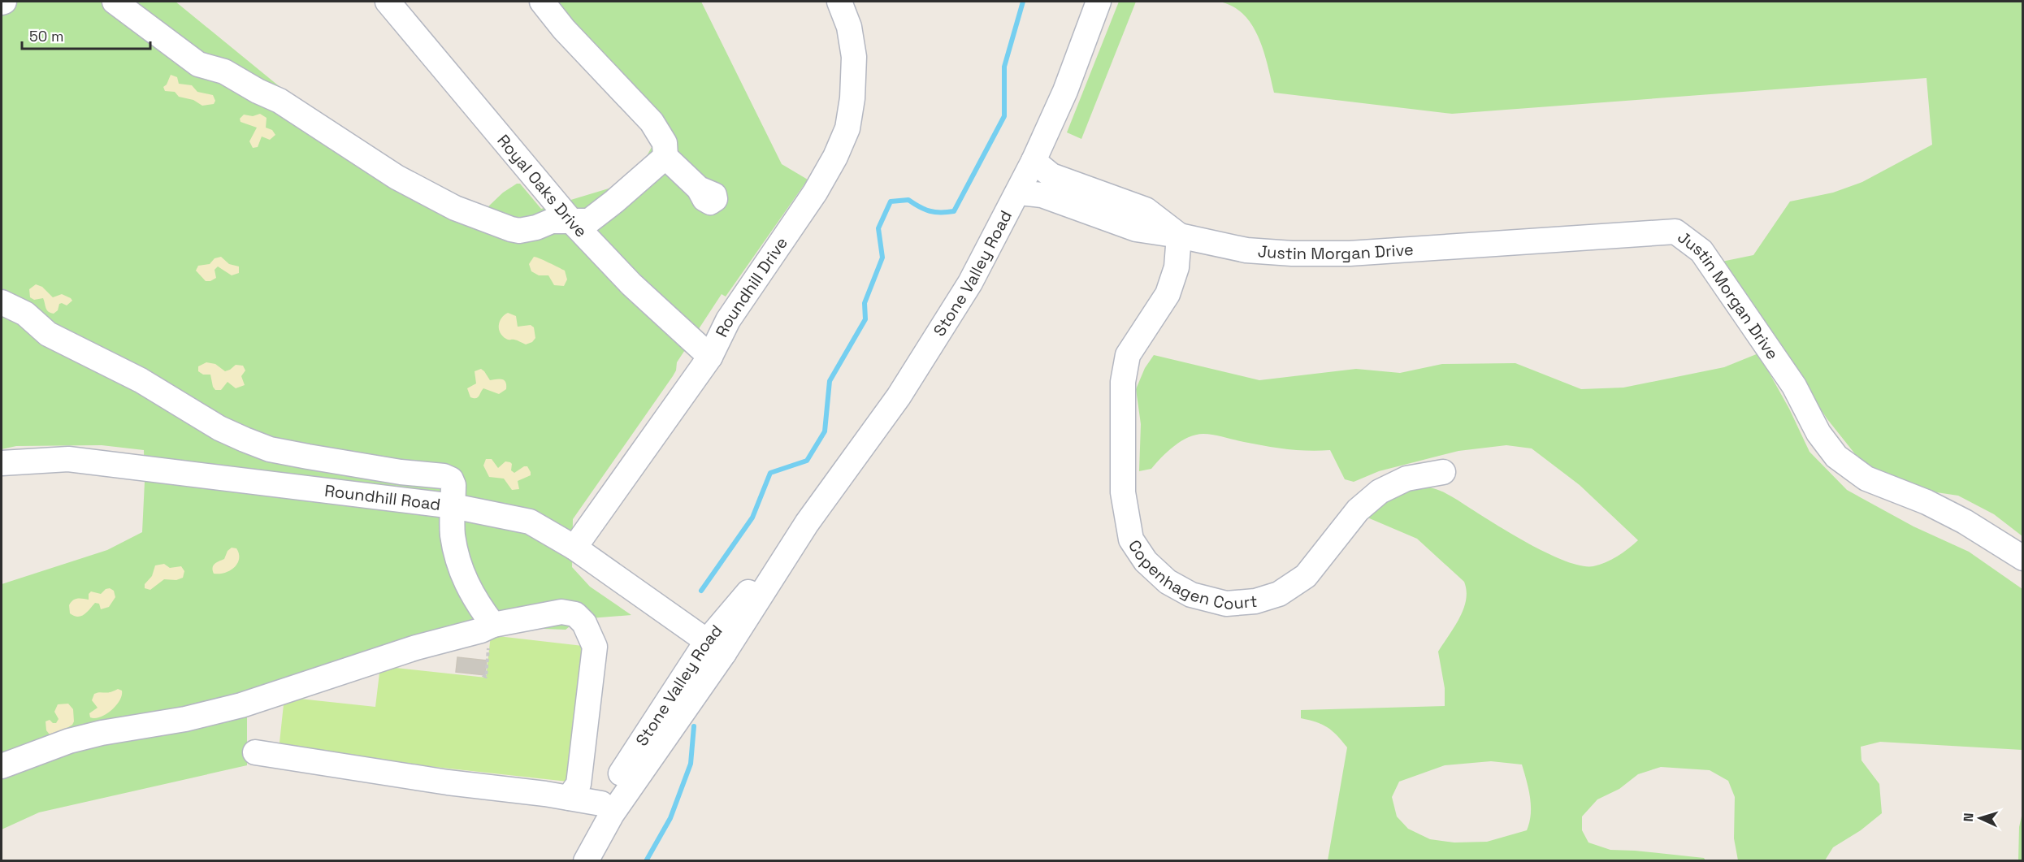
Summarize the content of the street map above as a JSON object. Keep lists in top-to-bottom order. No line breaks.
{"streets":{"street":["Royal Oaks Drive","Justin Morgan Drive","Stone Valley Road","Roundhill Drive","Roundhill Road","Copenhagen Court"]},"crossings":[["Royal Oaks Drive","Roundhill Drive"],["Justin Morgan Drive","Stone Valley Road"],["Justin Morgan Drive","Copenhagen Court"],["Stone Valley Road","Roundhill Road"],["Roundhill Drive","Roundhill Road"]],"scale_bar":"50 m","north":"left"}
